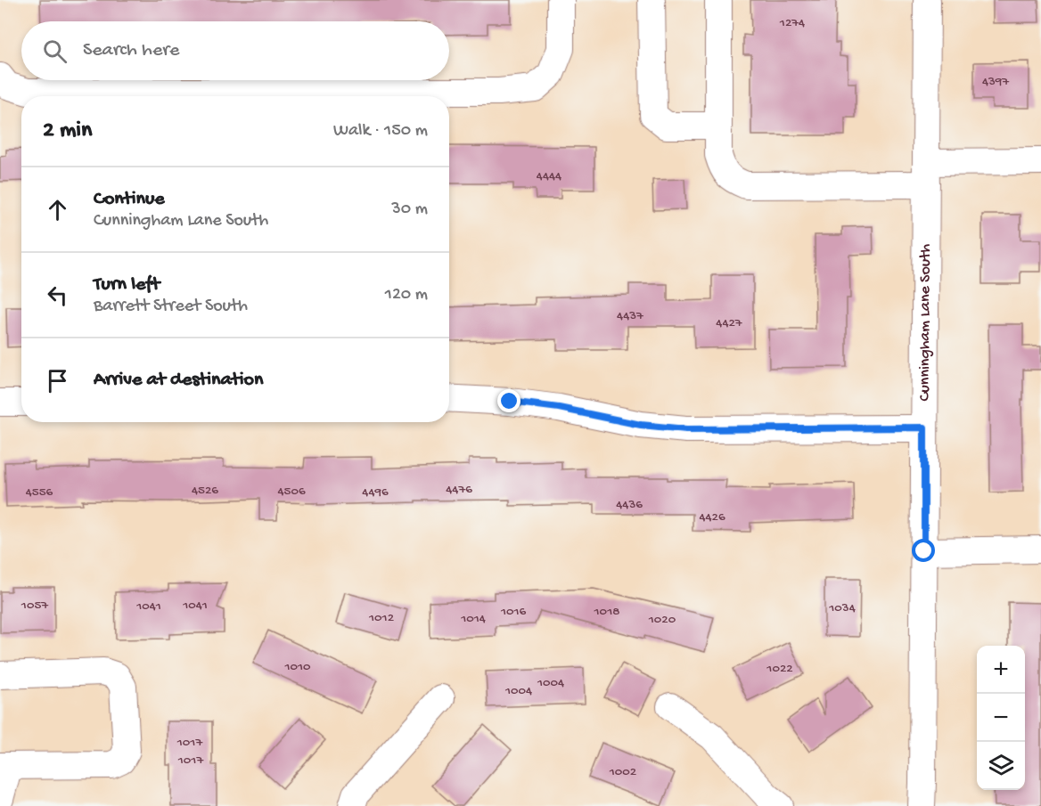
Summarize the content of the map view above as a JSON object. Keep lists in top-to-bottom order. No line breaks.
{"streets":{"street":["Cunningham Lane South"]},"house_numbers":["1274","4397","4444","4437","4427","4476","4526","4506","4556","4496","4436","4426","1057","1041","1041","1034","1016","1018","1012","1014","1020","1010","1022","1004","1004","1017","1017","1002"],"page":{"search":"Search here","heading":["2 min","Walk · 150 m"],"list":[["Continue","Cunningham Lane South","30 m"],["Turn left","Barrett Street South","120 m"],"Arrive at destination"],"map_buttons":["+","−"]}}
